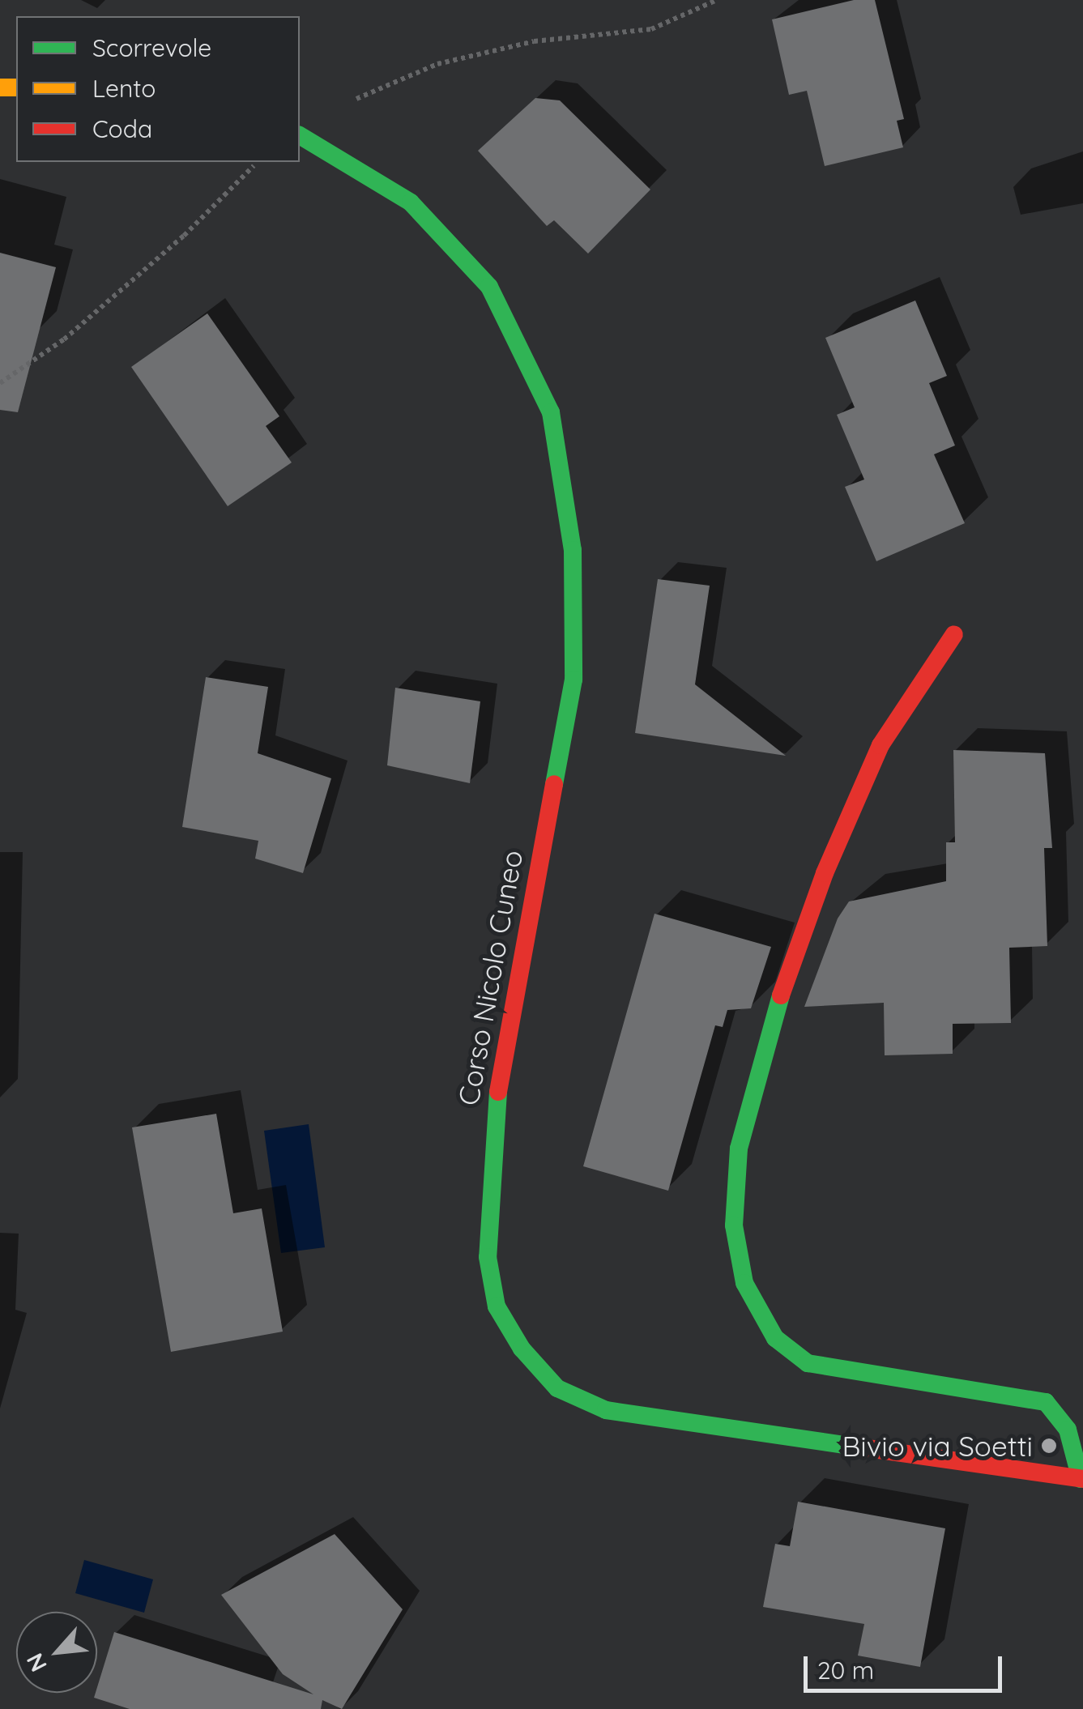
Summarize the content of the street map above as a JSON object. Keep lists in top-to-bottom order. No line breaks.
{"streets":{"main road":["Corso Nicolo Cuneo"]},"places":["Bivio via Soetti"],"legend":["Scorrevole","Lento","Coda"],"scale_bar":"20 m","north":"bottom left"}
